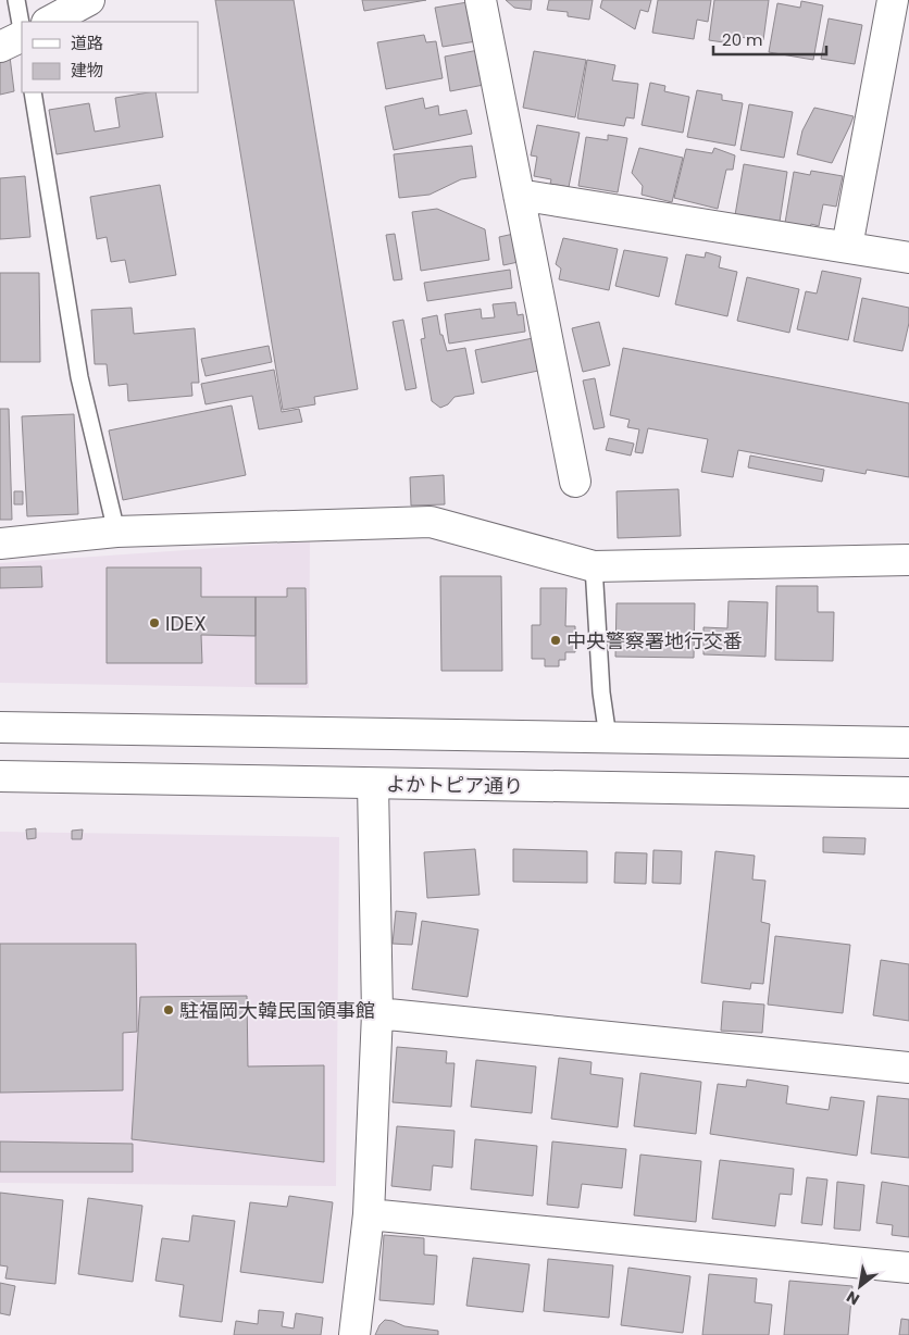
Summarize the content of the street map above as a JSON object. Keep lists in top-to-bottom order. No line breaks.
{"streets":{"street":["よかトピア通り"]},"places":["IDEX","中央警察署地行交番","駐福岡大韓民国領事館"],"legend":["道路","建物"],"scale_bar":"20 m","north":"bottom left"}
